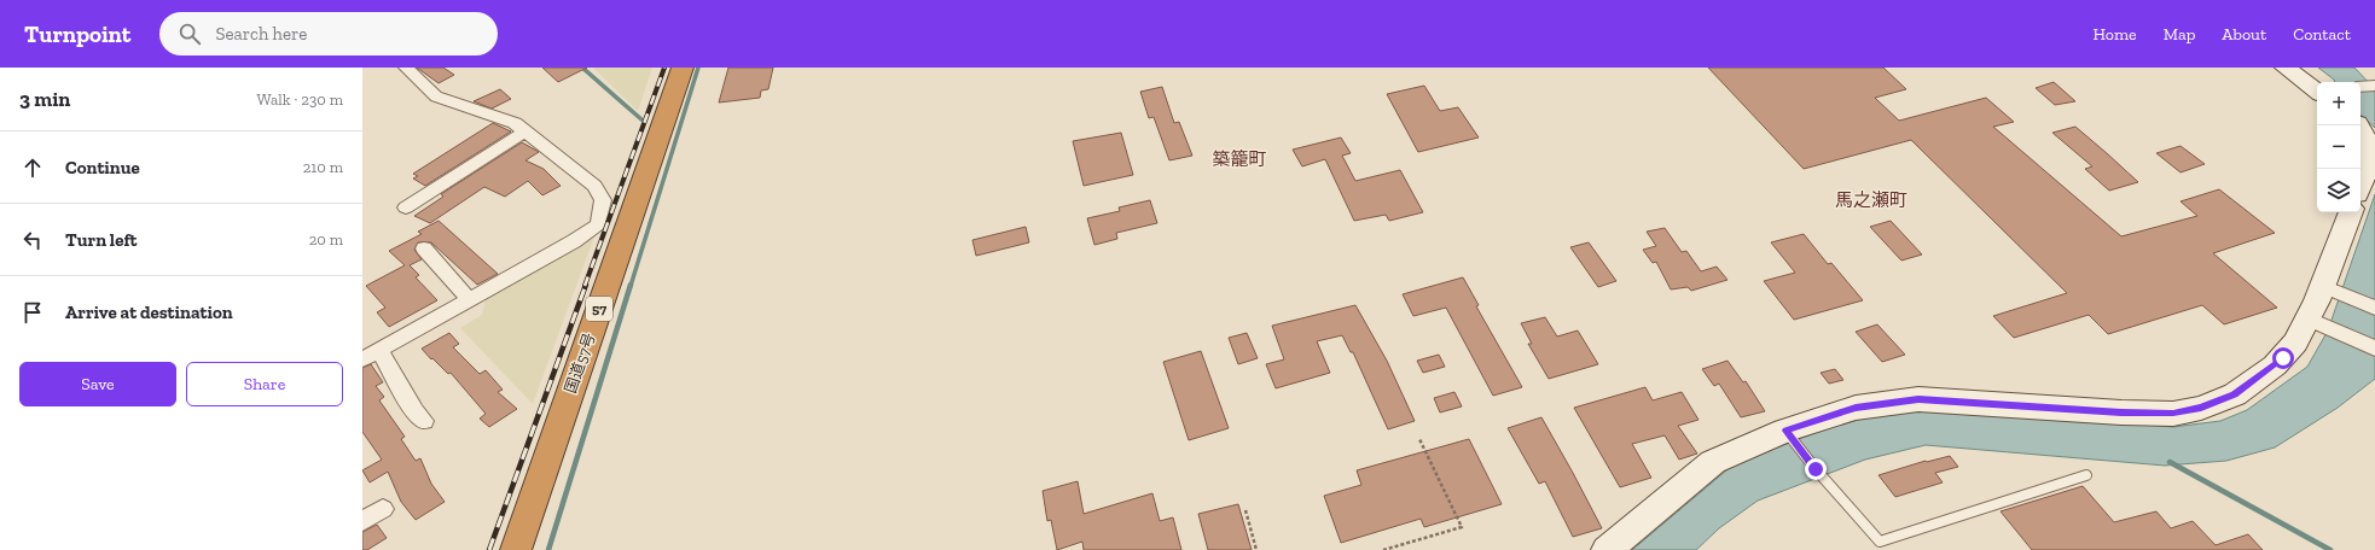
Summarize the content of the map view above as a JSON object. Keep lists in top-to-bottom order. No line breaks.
{"streets":{"highway":["57","国道57号"]},"districts":["築籠町","馬之瀬町"],"page":{"header":"Turnpoint","search":"Search here","nav":["Home","Map","About","Contact"],"heading":["3 min","Walk · 230 m"],"map_buttons":["+","−"],"list":[["Continue","210 m"],["Turn left","20 m"],"Arrive at destination"],"buttons":["Save","Share"]}}
